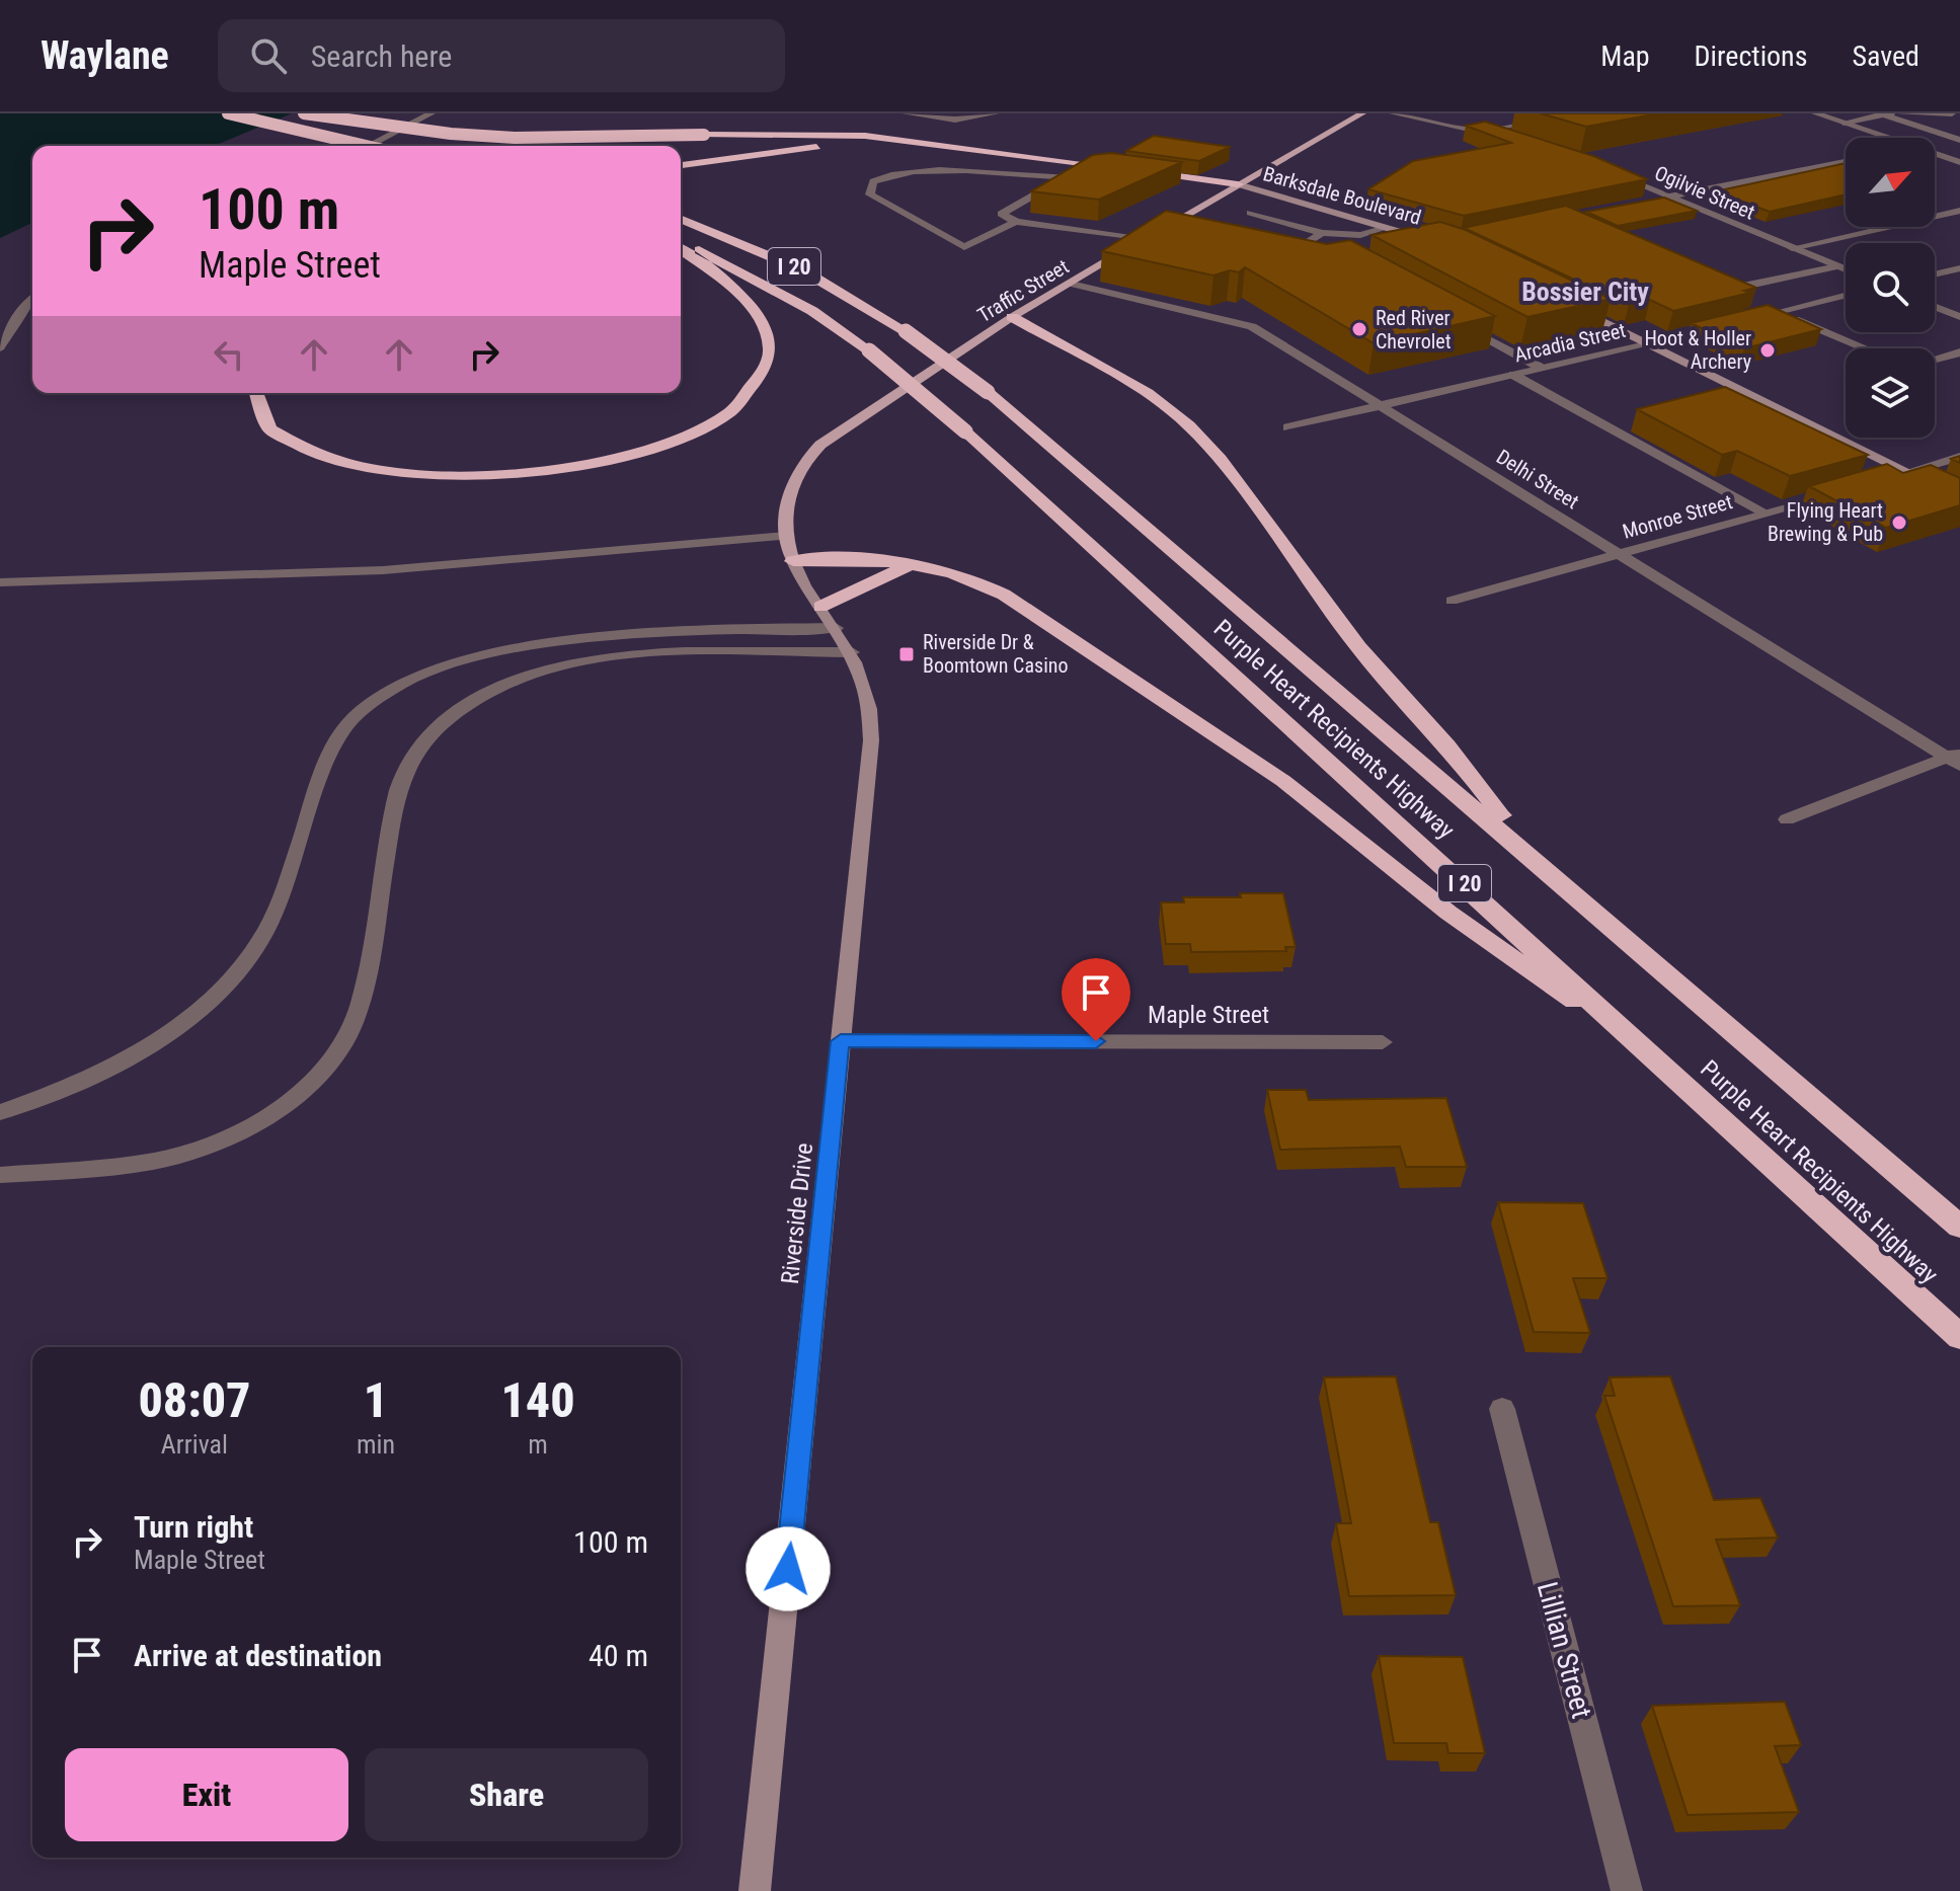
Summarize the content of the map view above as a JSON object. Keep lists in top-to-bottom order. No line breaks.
{"streets":{"highway":["I 20","Purple Heart Recipients Highway"],"main road":["Traffic Street"],"street":["Ogilvie Street","Barksdale Boulevard","Arcadia Street","Delhi Street","Monroe Street","Maple Street","Riverside Drive","Lillian Street"]},"crossings":[["Barksdale Boulevard","Traffic Street"],["Traffic Street","Delhi Street"],["Traffic Street","Riverside Drive"],["Arcadia Street","Delhi Street"],["Delhi Street","Monroe Street"],["Maple Street","Riverside Drive"]],"districts":["Bossier City"],"places":{"other":["Red River Chevrolet","Hoot & Holler Archery","Flying Heart Brewing & Pub"],"transit":["Riverside Dr & Boomtown Casino"]},"north":"top right","page":{"header":"Waylane","search":"Search here","nav":["Map","Directions","Saved"],"turn":["100 m","Maple Street"],"eta":["08:07","Arrival","1","min","140","m"],"list":[{"name":"Turn right","note":"Maple Street","value":"100 m"},{"name":"Arrive at destination","value":"40 m"}],"buttons":["Exit","Share"]}}
